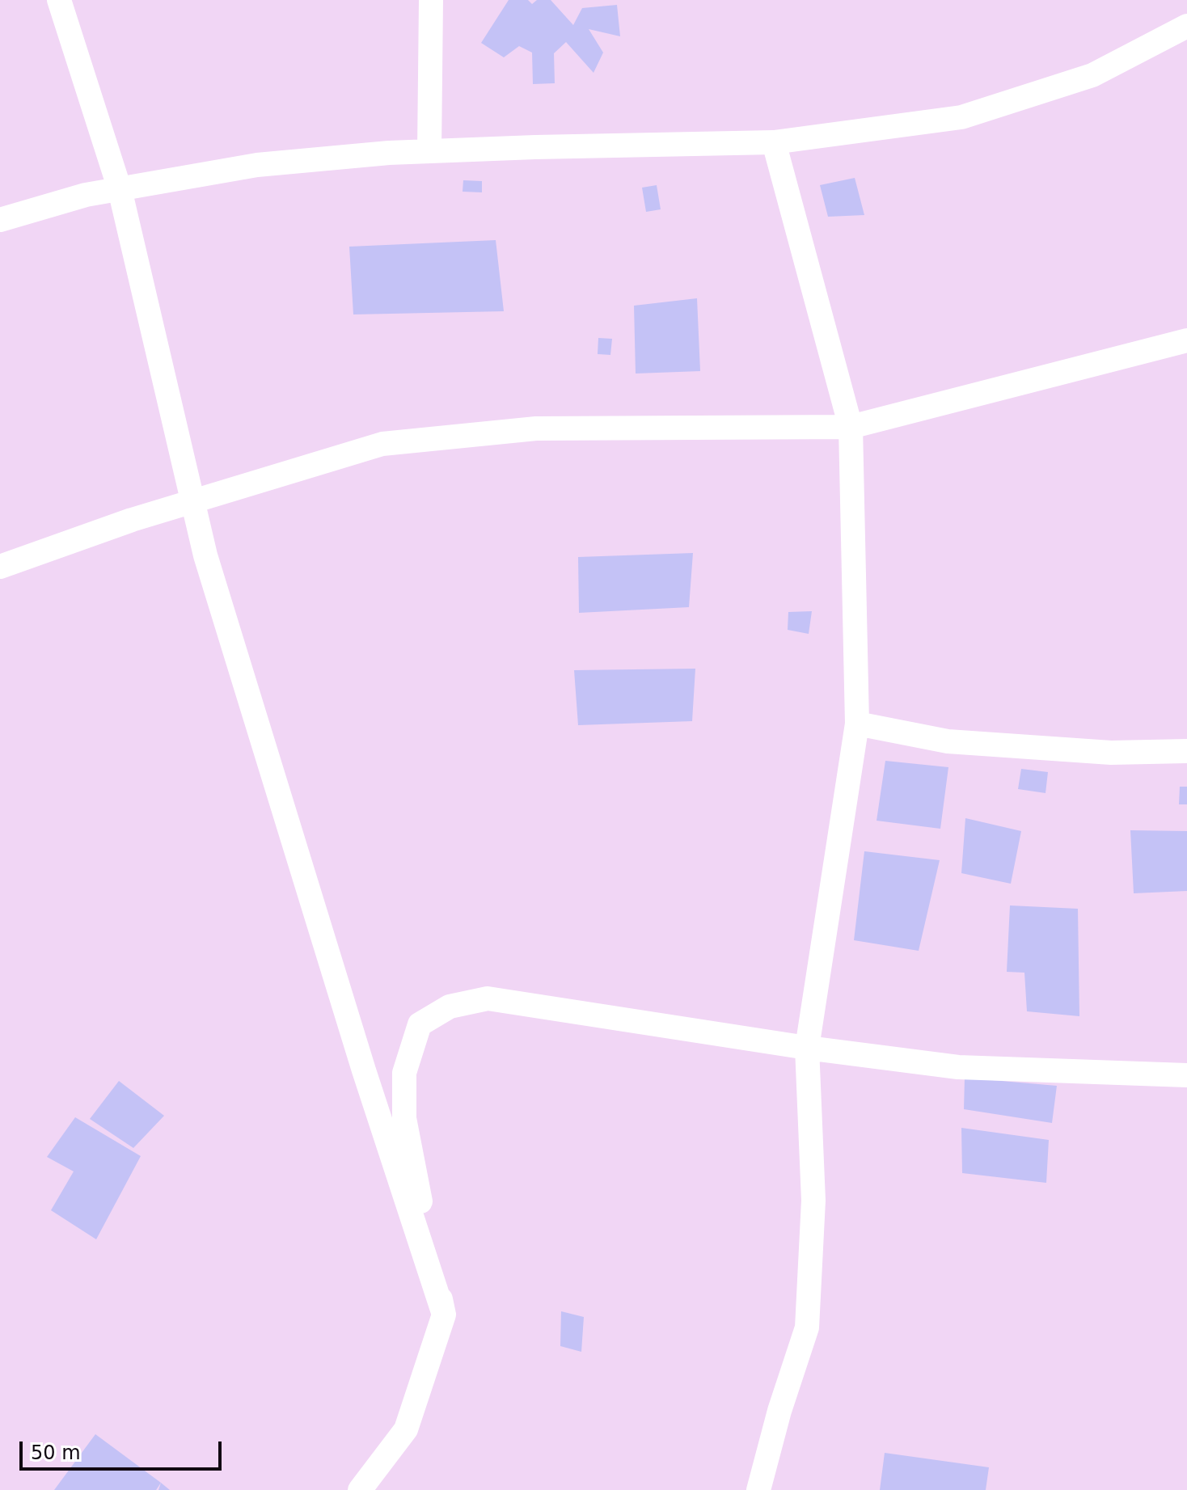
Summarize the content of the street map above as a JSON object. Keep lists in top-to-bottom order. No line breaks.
{"scale_bar":"50 m"}
